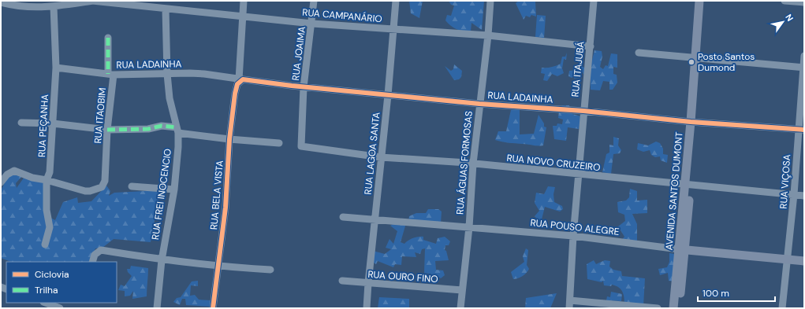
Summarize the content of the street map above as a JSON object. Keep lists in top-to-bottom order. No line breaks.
{"streets":{"main road":["AVENIDA SANTOS DUMONT","RUA POUSO ALEGRE"],"street":["RUA CAMPANÁRIO","RUA JOAIMA","RUA LADAINHA","RUA ITAJUBÁ","RUA ITAOBIM","RUA PEÇANHA","RUA LAGOA SANTA","RUA ÁGUAS FORMOSAS","RUA NOVO CRUZEIRO","RUA VIÇOSA","RUA FREI INOCENCIO","RUA BELA VISTA","RUA OURO FINO"]},"crossings":[["RUA CAMPANÁRIO","RUA JOAIMA"],["RUA CAMPANÁRIO","RUA ITAJUBÁ"],["RUA CAMPANÁRIO","RUA PEÇANHA"],["RUA CAMPANÁRIO","RUA LAGOA SANTA"],["RUA CAMPANÁRIO","RUA ÁGUAS FORMOSAS"],["RUA CAMPANÁRIO","RUA FREI INOCENCIO"],["RUA CAMPANÁRIO","RUA BELA VISTA"],["RUA JOAIMA","RUA LADAINHA"],["RUA JOAIMA","RUA NOVO CRUZEIRO"],["RUA LADAINHA","RUA ITAJUBÁ"],["RUA LADAINHA","RUA ITAOBIM"],["RUA LADAINHA","RUA PEÇANHA"],["RUA LADAINHA","RUA LAGOA SANTA"],["RUA LADAINHA","RUA ÁGUAS FORMOSAS"],["RUA LADAINHA","RUA VIÇOSA"],["RUA LADAINHA","AVENIDA SANTOS DUMONT"],["RUA LADAINHA","RUA FREI INOCENCIO"],["RUA LADAINHA","RUA BELA VISTA"],["RUA ITAJUBÁ","RUA NOVO CRUZEIRO"],["RUA ITAJUBÁ","RUA POUSO ALEGRE"],["RUA ITAOBIM","RUA PEÇANHA"],["RUA LAGOA SANTA","RUA NOVO CRUZEIRO"],["RUA LAGOA SANTA","RUA POUSO ALEGRE"],["RUA LAGOA SANTA","RUA OURO FINO"],["RUA ÁGUAS FORMOSAS","RUA NOVO CRUZEIRO"],["RUA ÁGUAS FORMOSAS","RUA POUSO ALEGRE"],["RUA ÁGUAS FORMOSAS","RUA OURO FINO"],["RUA NOVO CRUZEIRO","RUA VIÇOSA"],["RUA NOVO CRUZEIRO","AVENIDA SANTOS DUMONT"],["RUA VIÇOSA","RUA POUSO ALEGRE"],["AVENIDA SANTOS DUMONT","RUA POUSO ALEGRE"]],"places":["Posto Santos Dumond"],"legend":["Ciclovia","Trilha"],"scale_bar":"100 m","north":"top right"}
